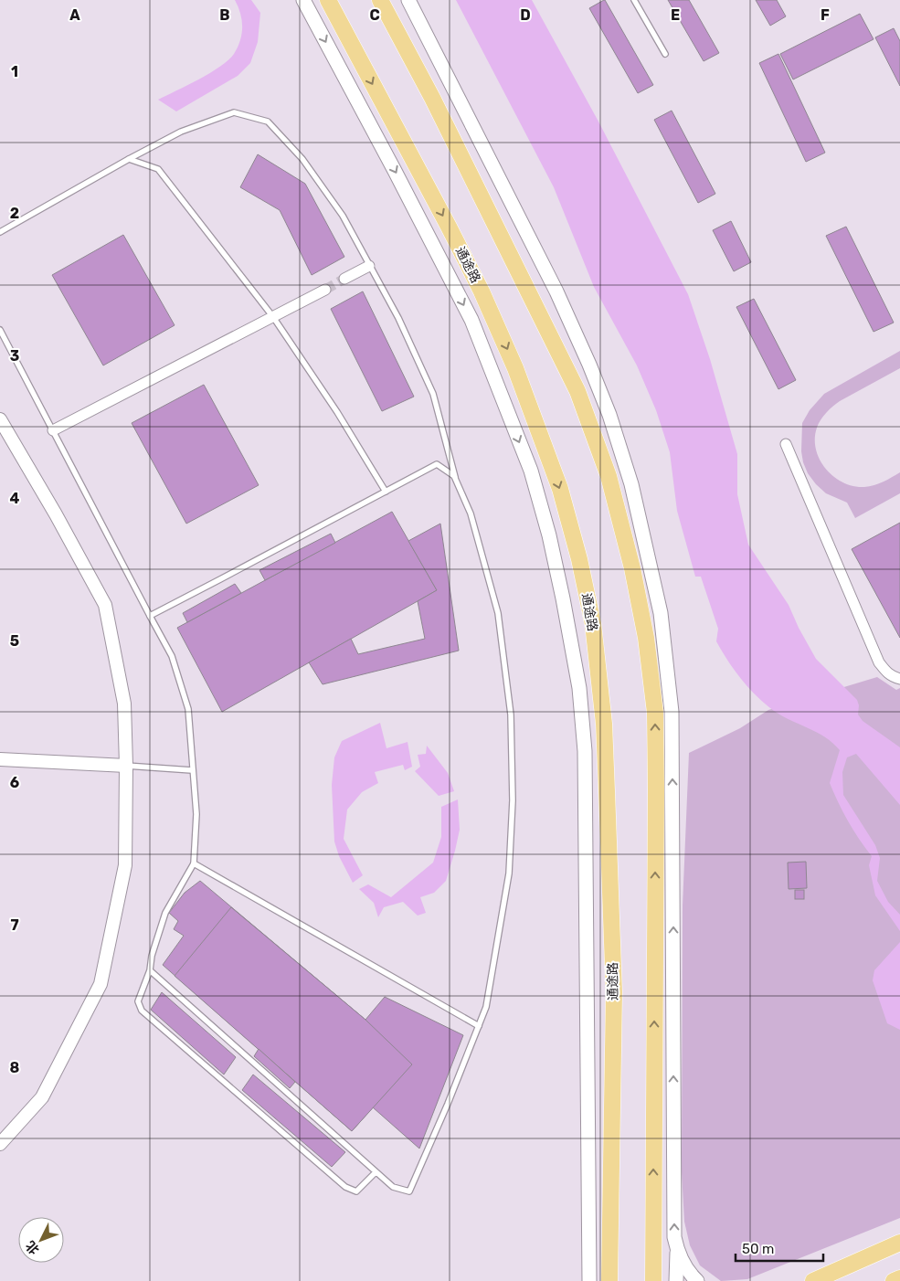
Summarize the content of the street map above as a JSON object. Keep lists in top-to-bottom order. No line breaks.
{"streets":{"main road":["通途路"]},"scale_bar":"50 m","north":"bottom left","grid":{"columns":["A","B","C","D","E","F"],"rows":["1","2","3","4","5","6","7","8"]}}
